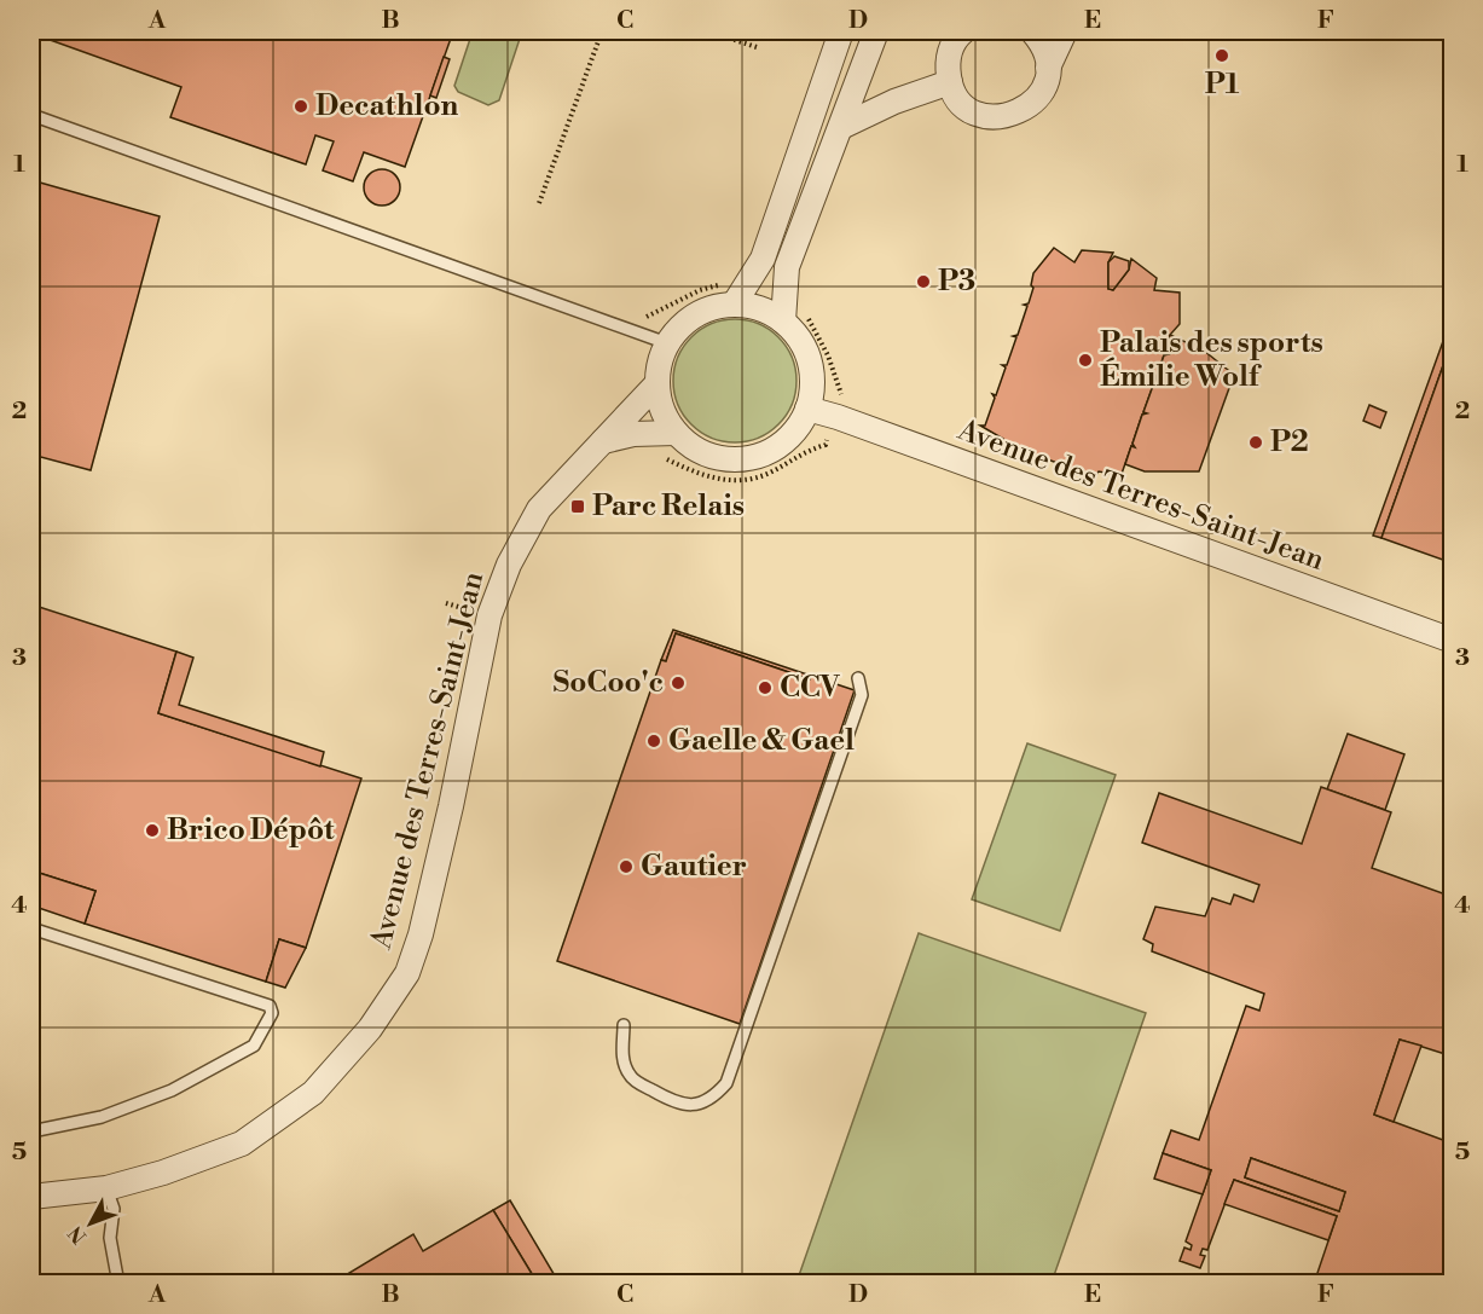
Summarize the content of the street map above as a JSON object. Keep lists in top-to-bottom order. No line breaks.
{"streets":{"street":["Avenue des Terres-Saint-Jean"]},"places":{"other":["P1","Decathlon","P3","Palais des sports Émilie Wolf","P2","SoCoo'c","CCV","Gaelle & Gael","Brico Dépôt","Gautier"],"transit":["Parc Relais"]},"north":"bottom left","grid":{"columns":["A","B","C","D","E","F"],"rows":["1","2","3","4","5"]}}
